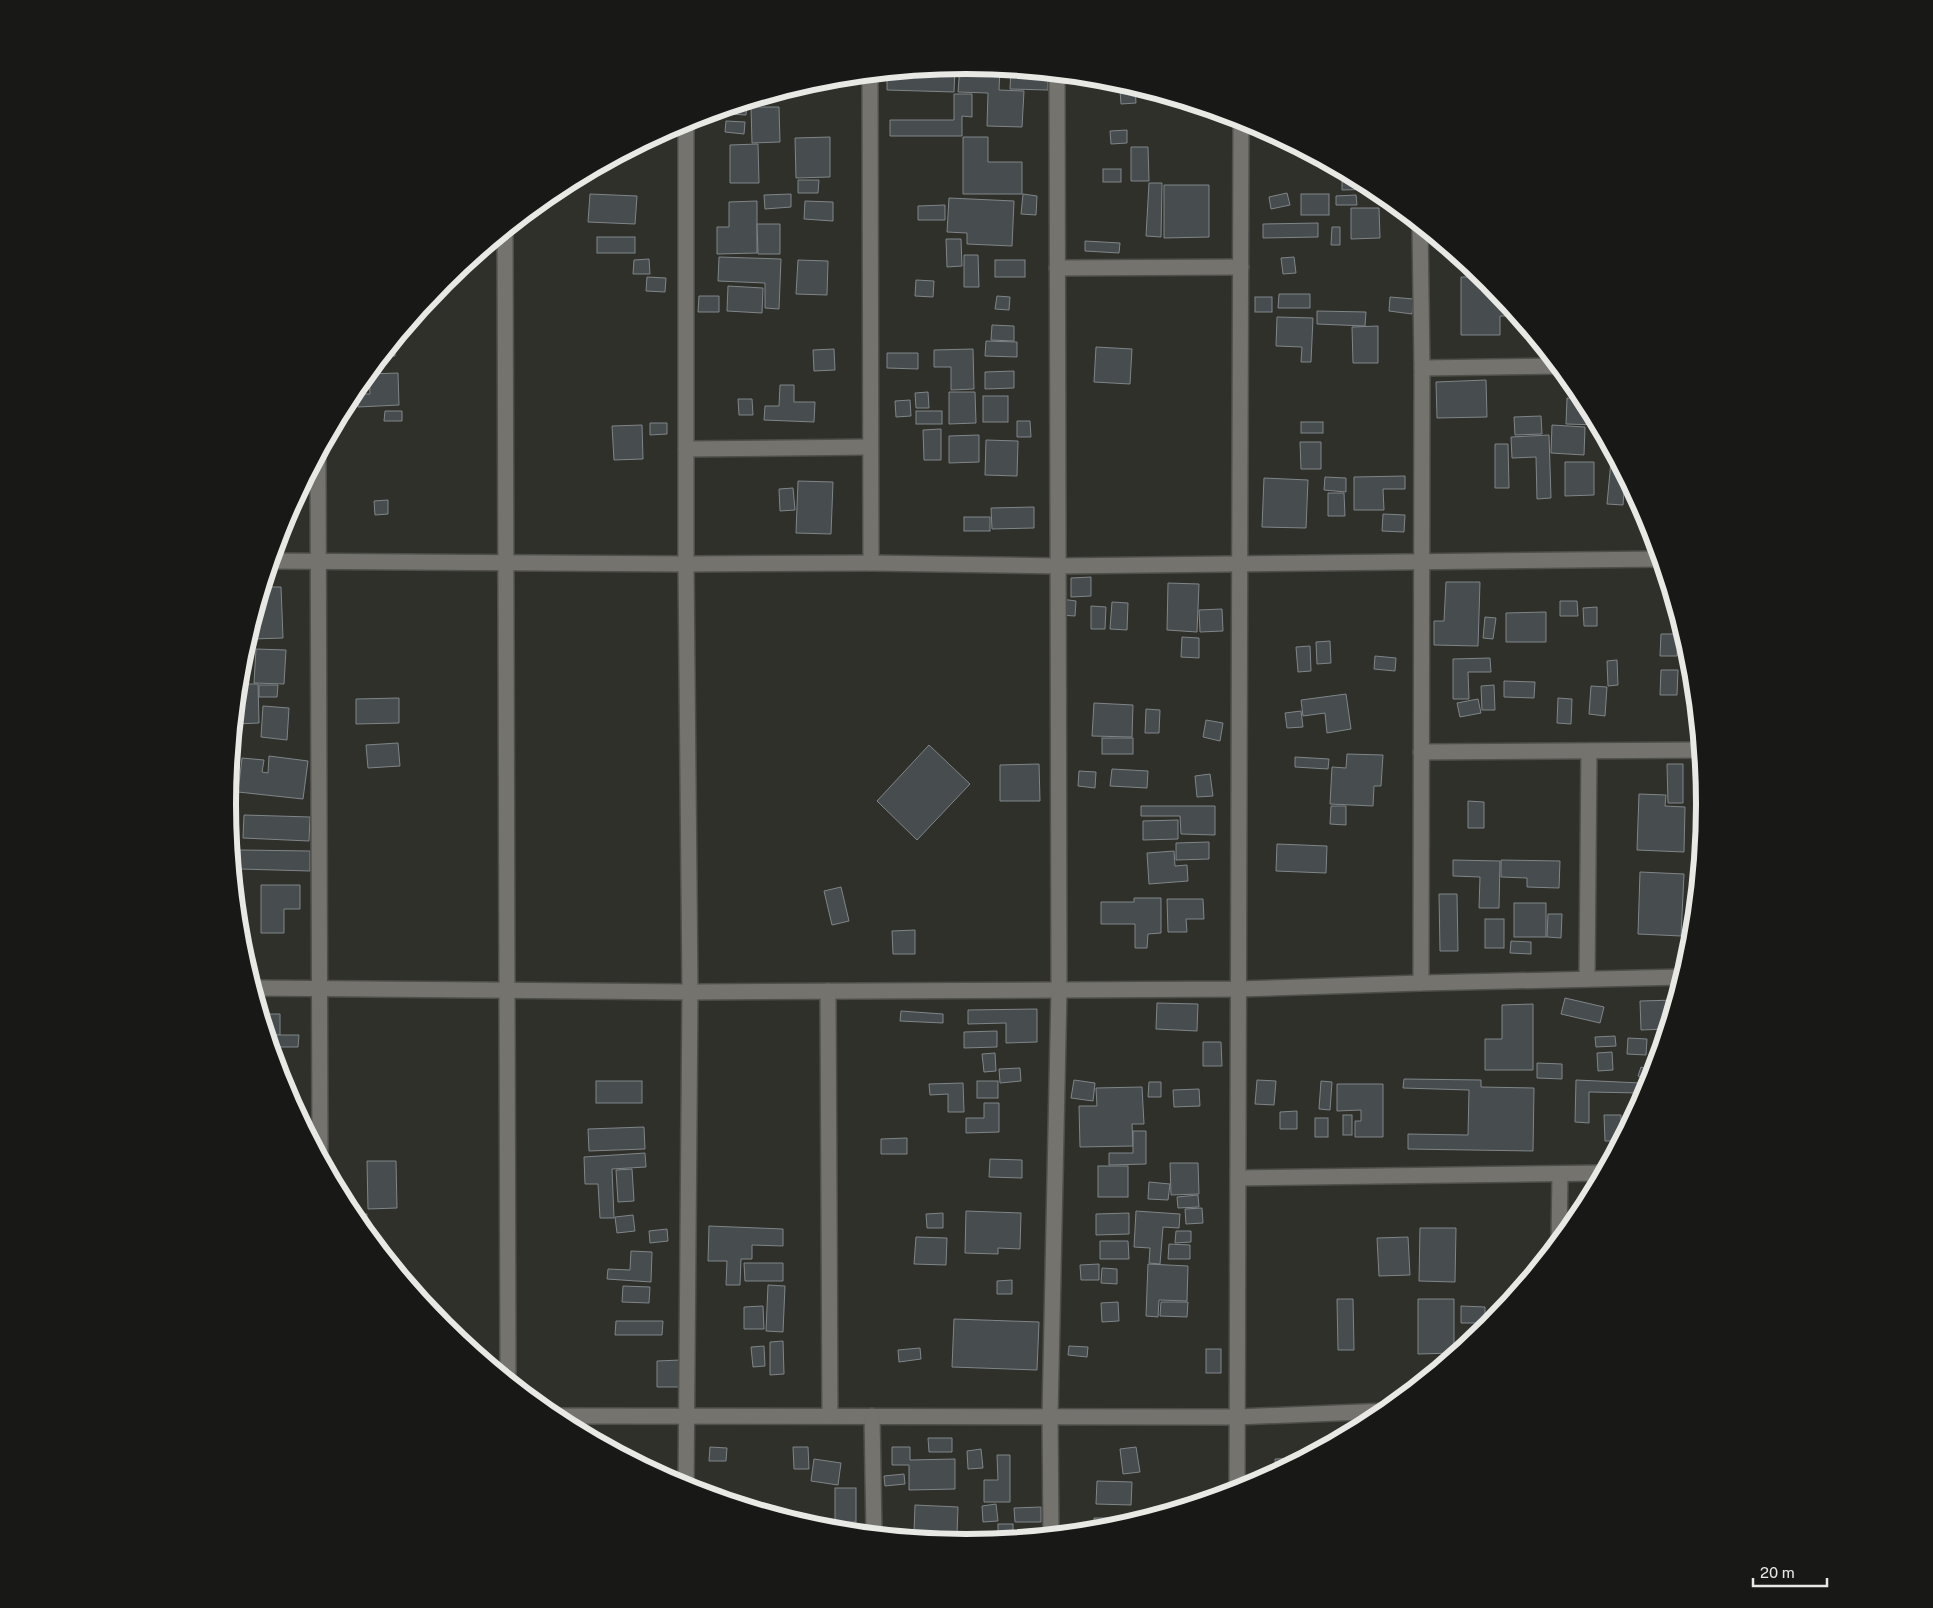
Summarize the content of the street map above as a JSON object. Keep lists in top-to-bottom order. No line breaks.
{"scale_bar":"20 m"}
